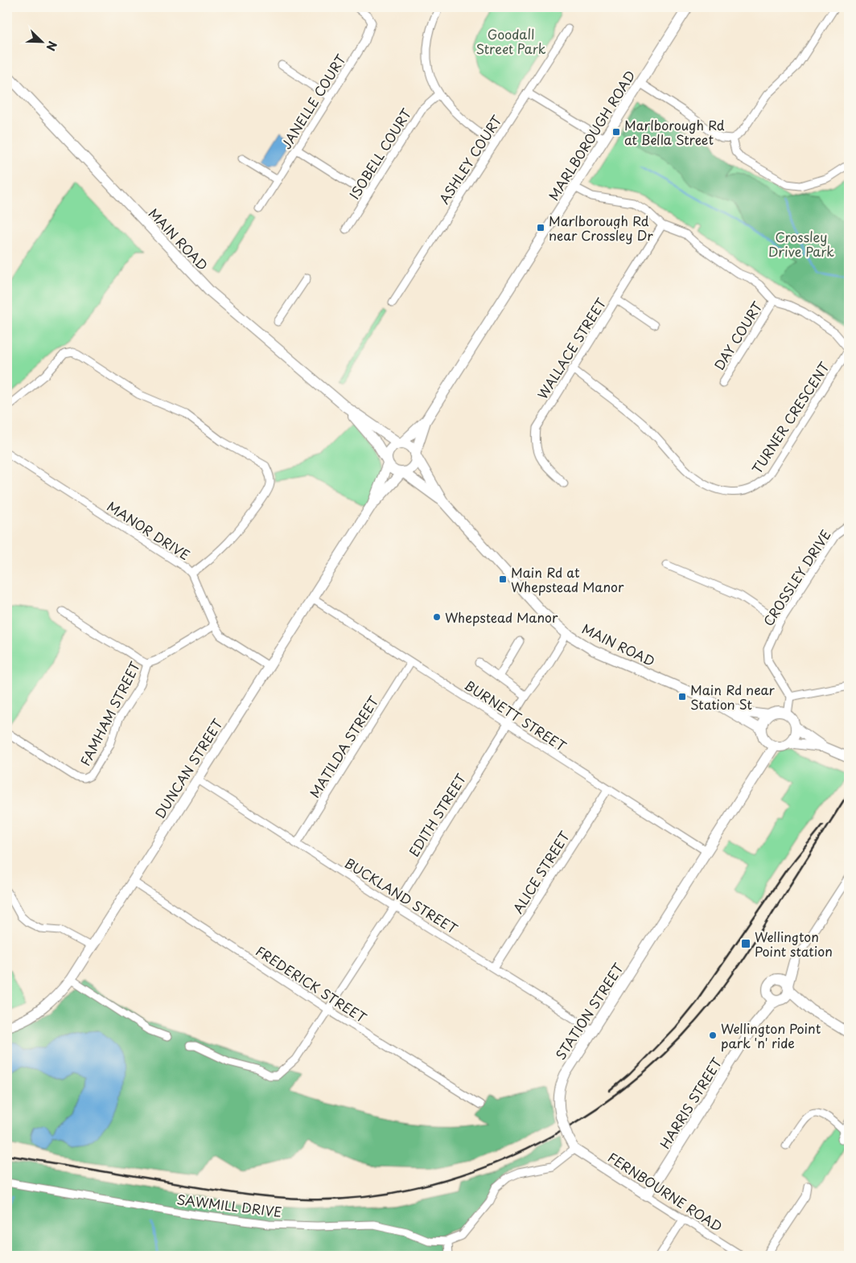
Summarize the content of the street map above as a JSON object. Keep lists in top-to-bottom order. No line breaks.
{"streets":{"street":["JANELLE COURT","MARLBOROUGH ROAD","ISOBELL COURT","ASHLEY COURT","MAIN ROAD","DAY COURT","WALLACE STREET","TURNER CRESCENT","MANOR DRIVE","CROSSLEY DRIVE","FAMHAM STREET","BURNETT STREET","MATILDA STREET","DUNCAN STREET","EDITH STREET","ALICE STREET","BUCKLAND STREET","FREDERICK STREET","STATION STREET","HARRIS STREET","FERNBOURNE ROAD","SAWMILL DRIVE"]},"crossings":[["MARLBOROUGH ROAD","MAIN ROAD"],["MARLBOROUGH ROAD","DUNCAN STREET"],["MAIN ROAD","DUNCAN STREET"],["MAIN ROAD","EDITH STREET"],["MAIN ROAD","STATION STREET"],["WALLACE STREET","TURNER CRESCENT"],["MANOR DRIVE","FAMHAM STREET"],["MANOR DRIVE","DUNCAN STREET"],["BURNETT STREET","MATILDA STREET"],["BURNETT STREET","DUNCAN STREET"],["BURNETT STREET","EDITH STREET"],["BURNETT STREET","ALICE STREET"],["BURNETT STREET","STATION STREET"],["MATILDA STREET","BUCKLAND STREET"],["DUNCAN STREET","BUCKLAND STREET"],["DUNCAN STREET","FREDERICK STREET"],["EDITH STREET","BUCKLAND STREET"],["EDITH STREET","FREDERICK STREET"],["ALICE STREET","BUCKLAND STREET"],["BUCKLAND STREET","STATION STREET"],["STATION STREET","FERNBOURNE ROAD"],["HARRIS STREET","FERNBOURNE ROAD"]],"parks":["Goodall Street Park","Crossley Drive Park"],"places":{"transit":["Marlborough Rd at Bella Street","Marlborough Rd near Crossley Dr","Main Rd at Whepstead Manor","Main Rd near Station St","Wellington Point station"],"other":["Whepstead Manor","Wellington Point park 'n' ride"]},"north":"bottom right"}
